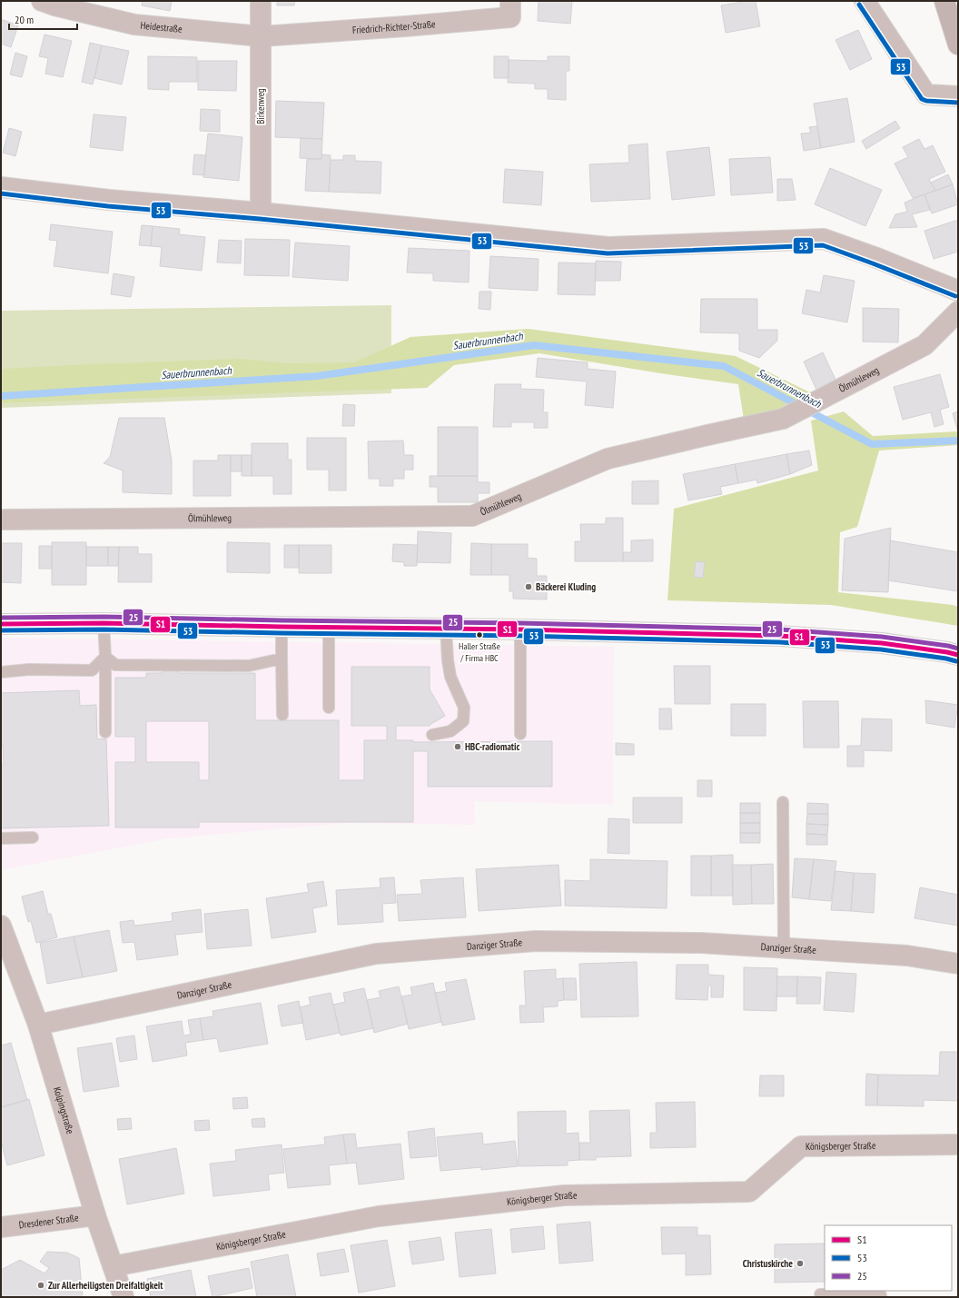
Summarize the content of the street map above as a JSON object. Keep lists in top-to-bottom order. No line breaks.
{"streets":{"street":["Heidestraße","Friedrich-Richter-Straße","Birkenweg","Ölmühleweg","Danziger Straße","Kolpingstraße","Königsberger Straße","Dresdener Straße"]},"crossings":[["Heidestraße","Friedrich-Richter-Straße"],["Heidestraße","Birkenweg"],["Friedrich-Richter-Straße","Birkenweg"],["Danziger Straße","Kolpingstraße"],["Kolpingstraße","Königsberger Straße"],["Kolpingstraße","Dresdener Straße"]],"water":["Sauerbrunnenbach"],"places":["Bäckerei Kluding","Haller Straße / Firma HBC","HBC-radiomatic","Christuskirche","Zur Allerheiligsten Dreifaltigkeit"],"lines":["transit line 53","transit line 25","transit line S1"],"legend":["S1","53","25"],"scale_bar":"20 m"}
